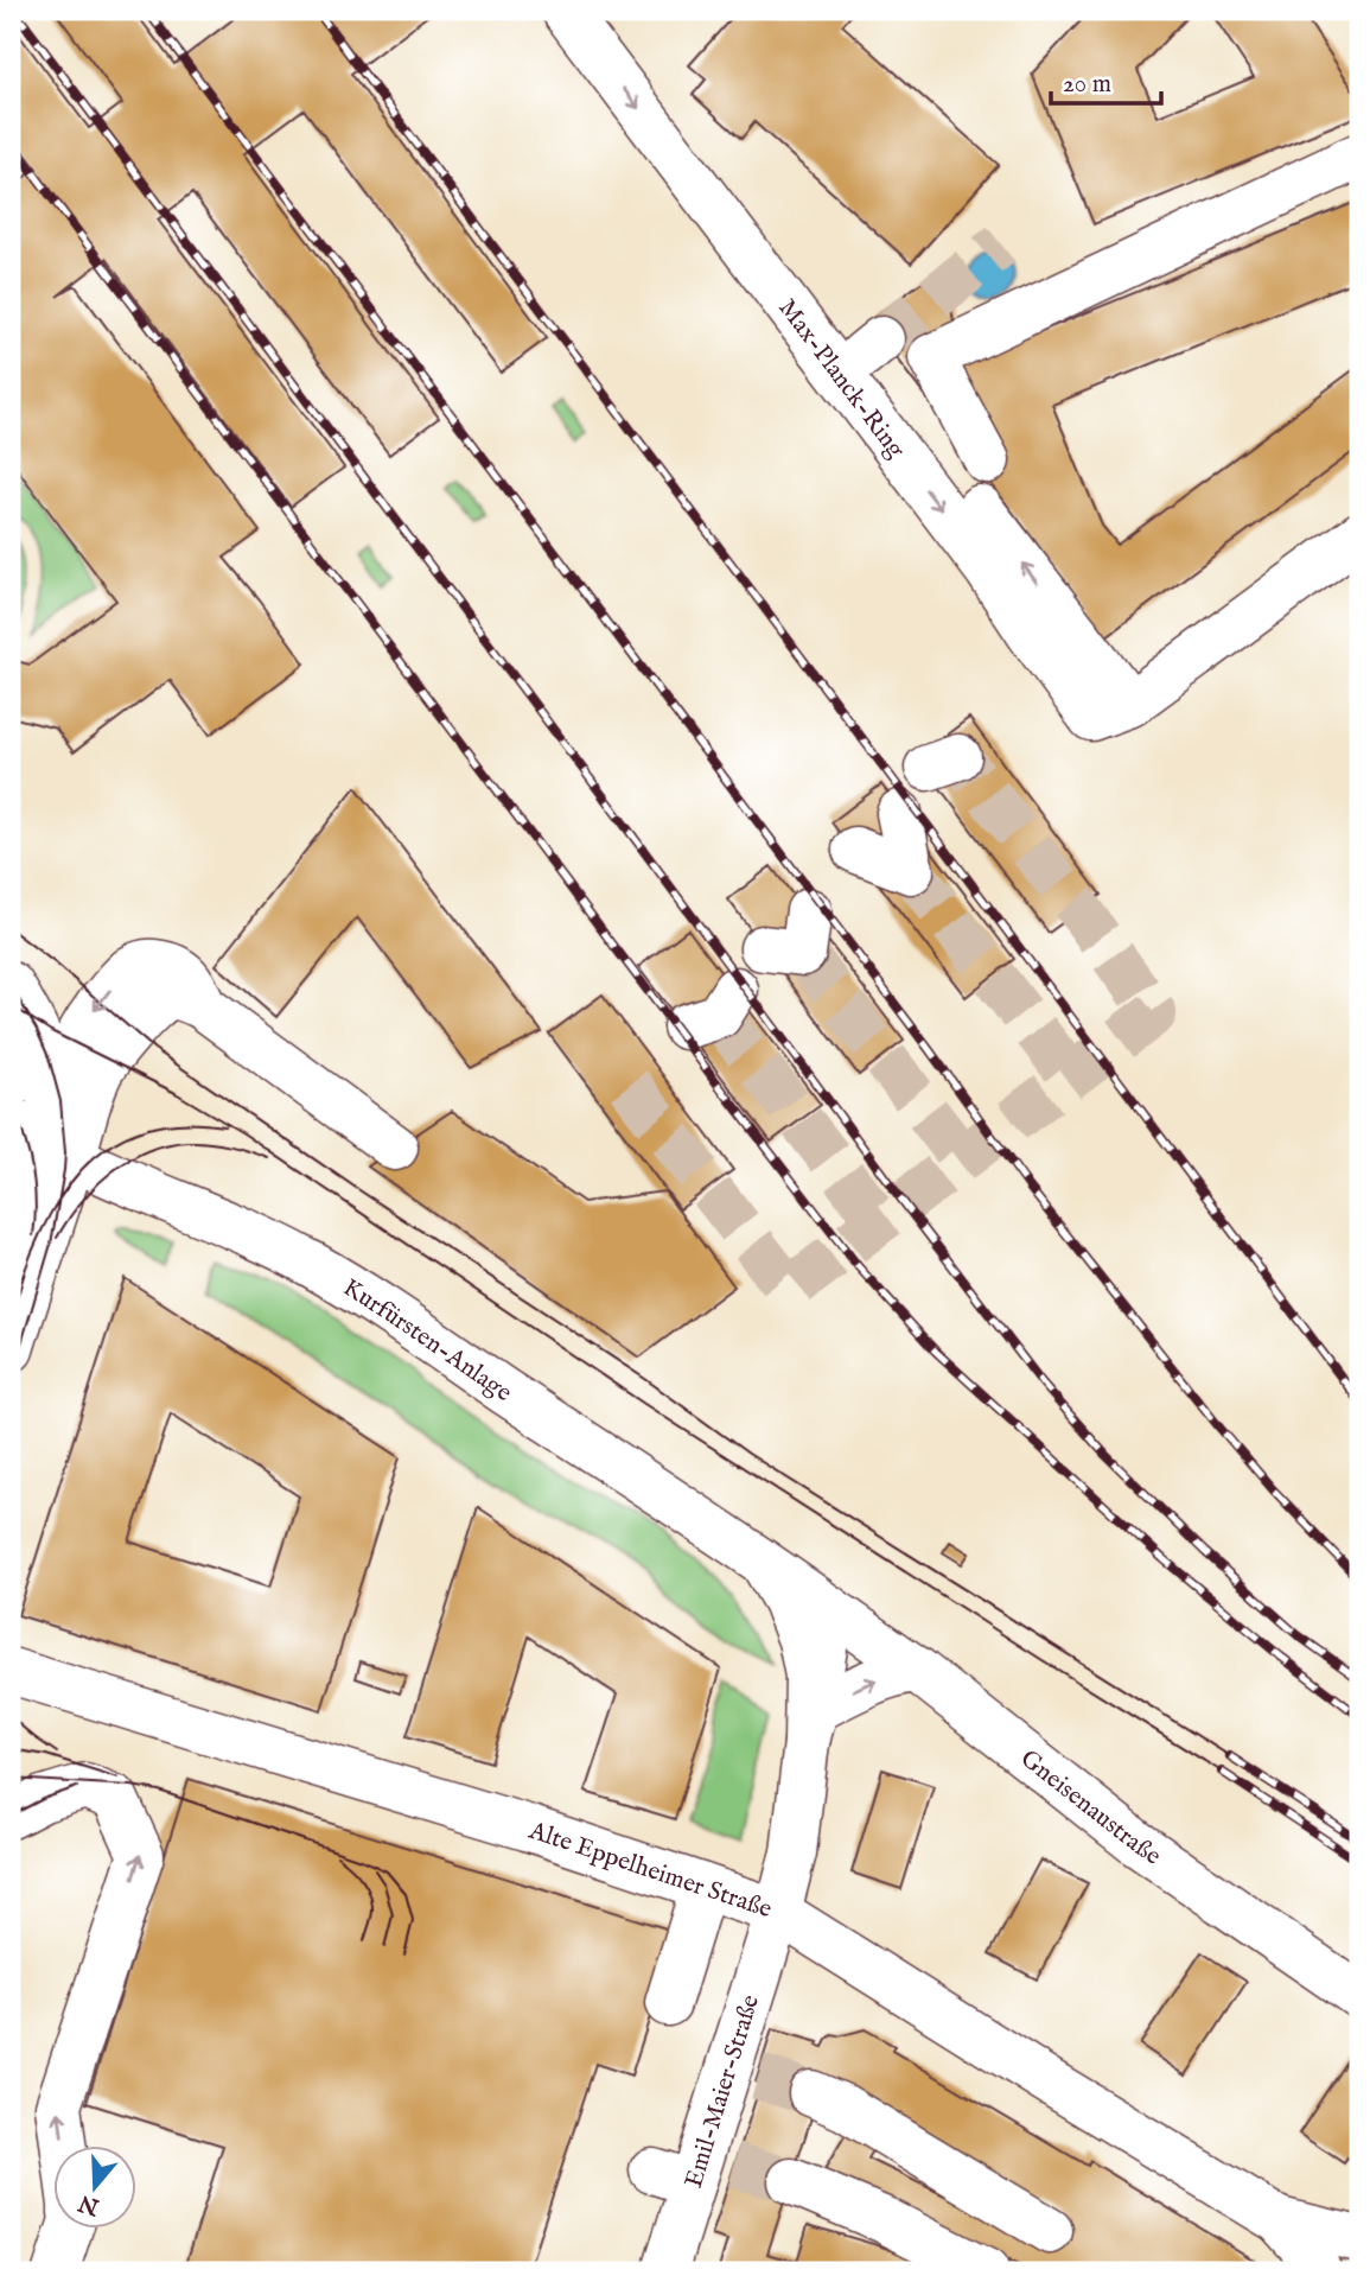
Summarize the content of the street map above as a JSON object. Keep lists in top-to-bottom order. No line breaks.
{"streets":{"street":["Max-Planck-Ring","Kurfürsten-Anlage","Gneisenaustraße","Alte Eppelheimer Straße","Emil-Maier-Straße"]},"crossings":[["Kurfürsten-Anlage","Gneisenaustraße"],["Kurfürsten-Anlage","Alte Eppelheimer Straße"],["Kurfürsten-Anlage","Emil-Maier-Straße"],["Alte Eppelheimer Straße","Emil-Maier-Straße"]],"scale_bar":"20 m","north":"bottom"}
